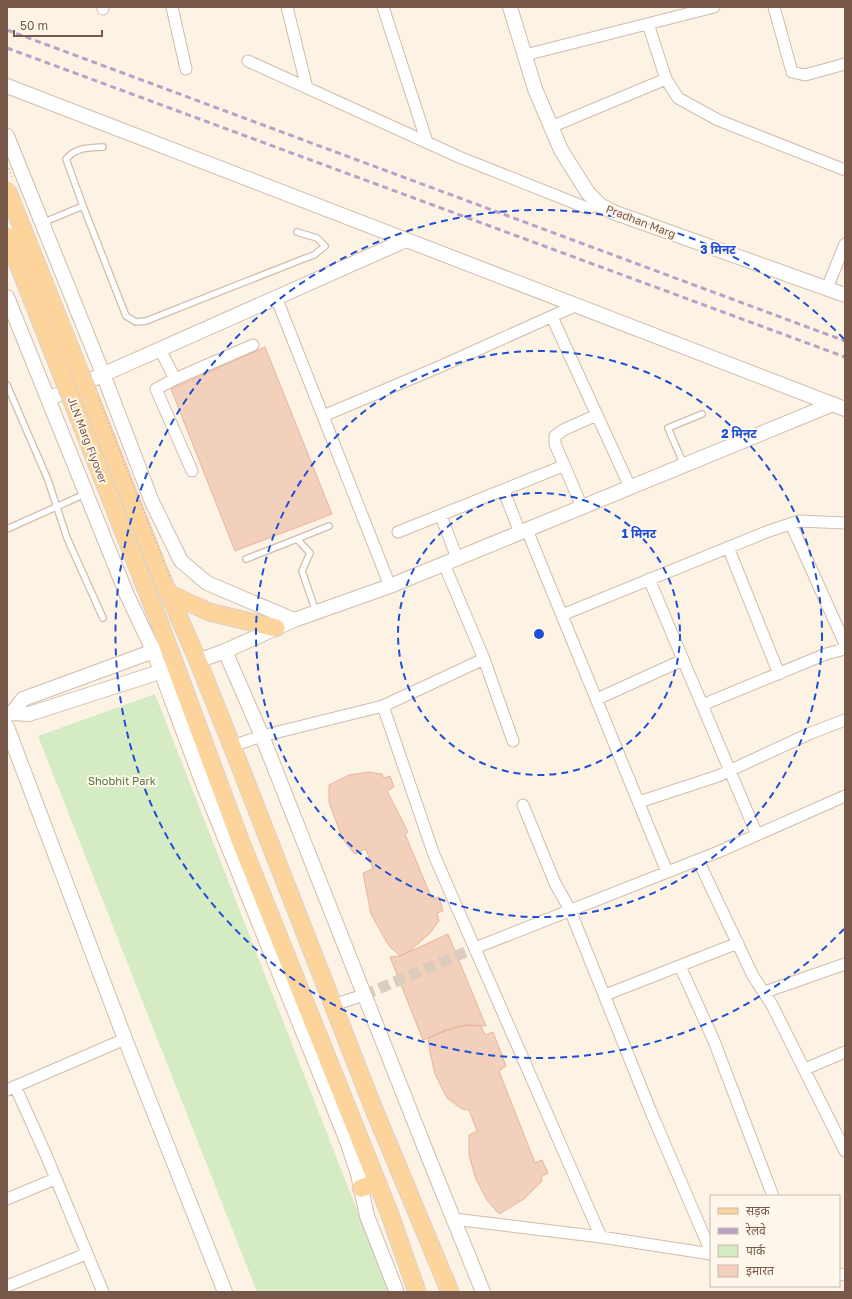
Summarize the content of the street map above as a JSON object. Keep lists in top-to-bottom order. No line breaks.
{"streets":{"main road":["JLN Marg Flyover"],"street":["Pradhan Marg"]},"parks":["Shobhit Park"],"legend":["सड़क","रेलवे","पार्क","इमारत"],"scale_bar":"50 m","rings":["3 मिनट","2 मिनट","1 मिनट"]}
